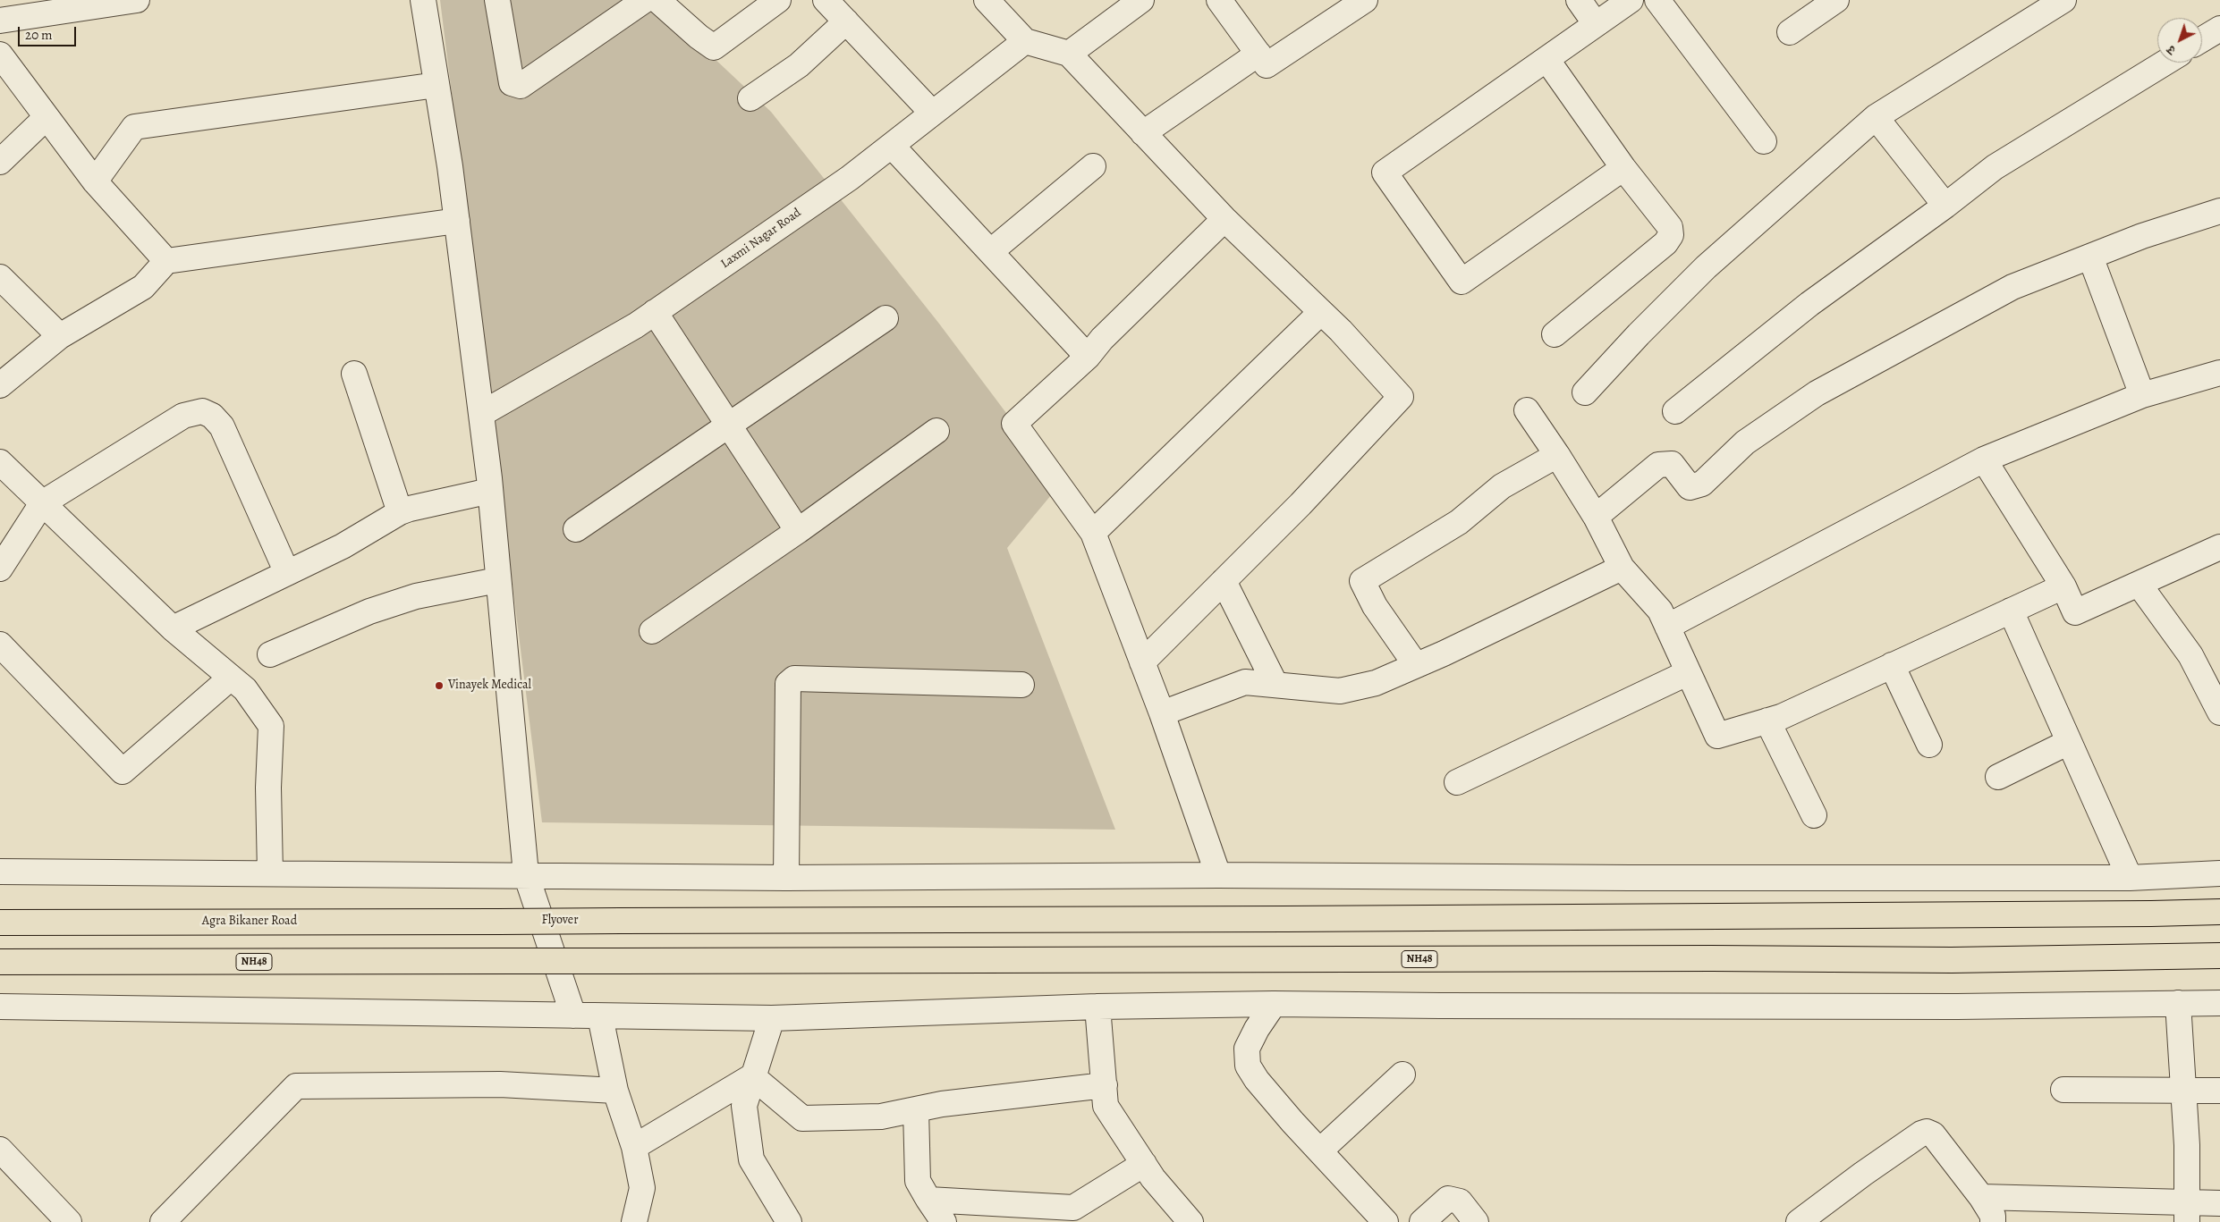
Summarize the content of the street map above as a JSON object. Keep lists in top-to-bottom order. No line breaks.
{"streets":{"highway":["Flyover","Agra Bikaner Road","NH48"],"street":["Laxmi Nagar Road"]},"crossings":[["Flyover","Agra Bikaner Road"]],"places":["Vinayek Medical"],"scale_bar":"20 m","north":"bottom left"}
